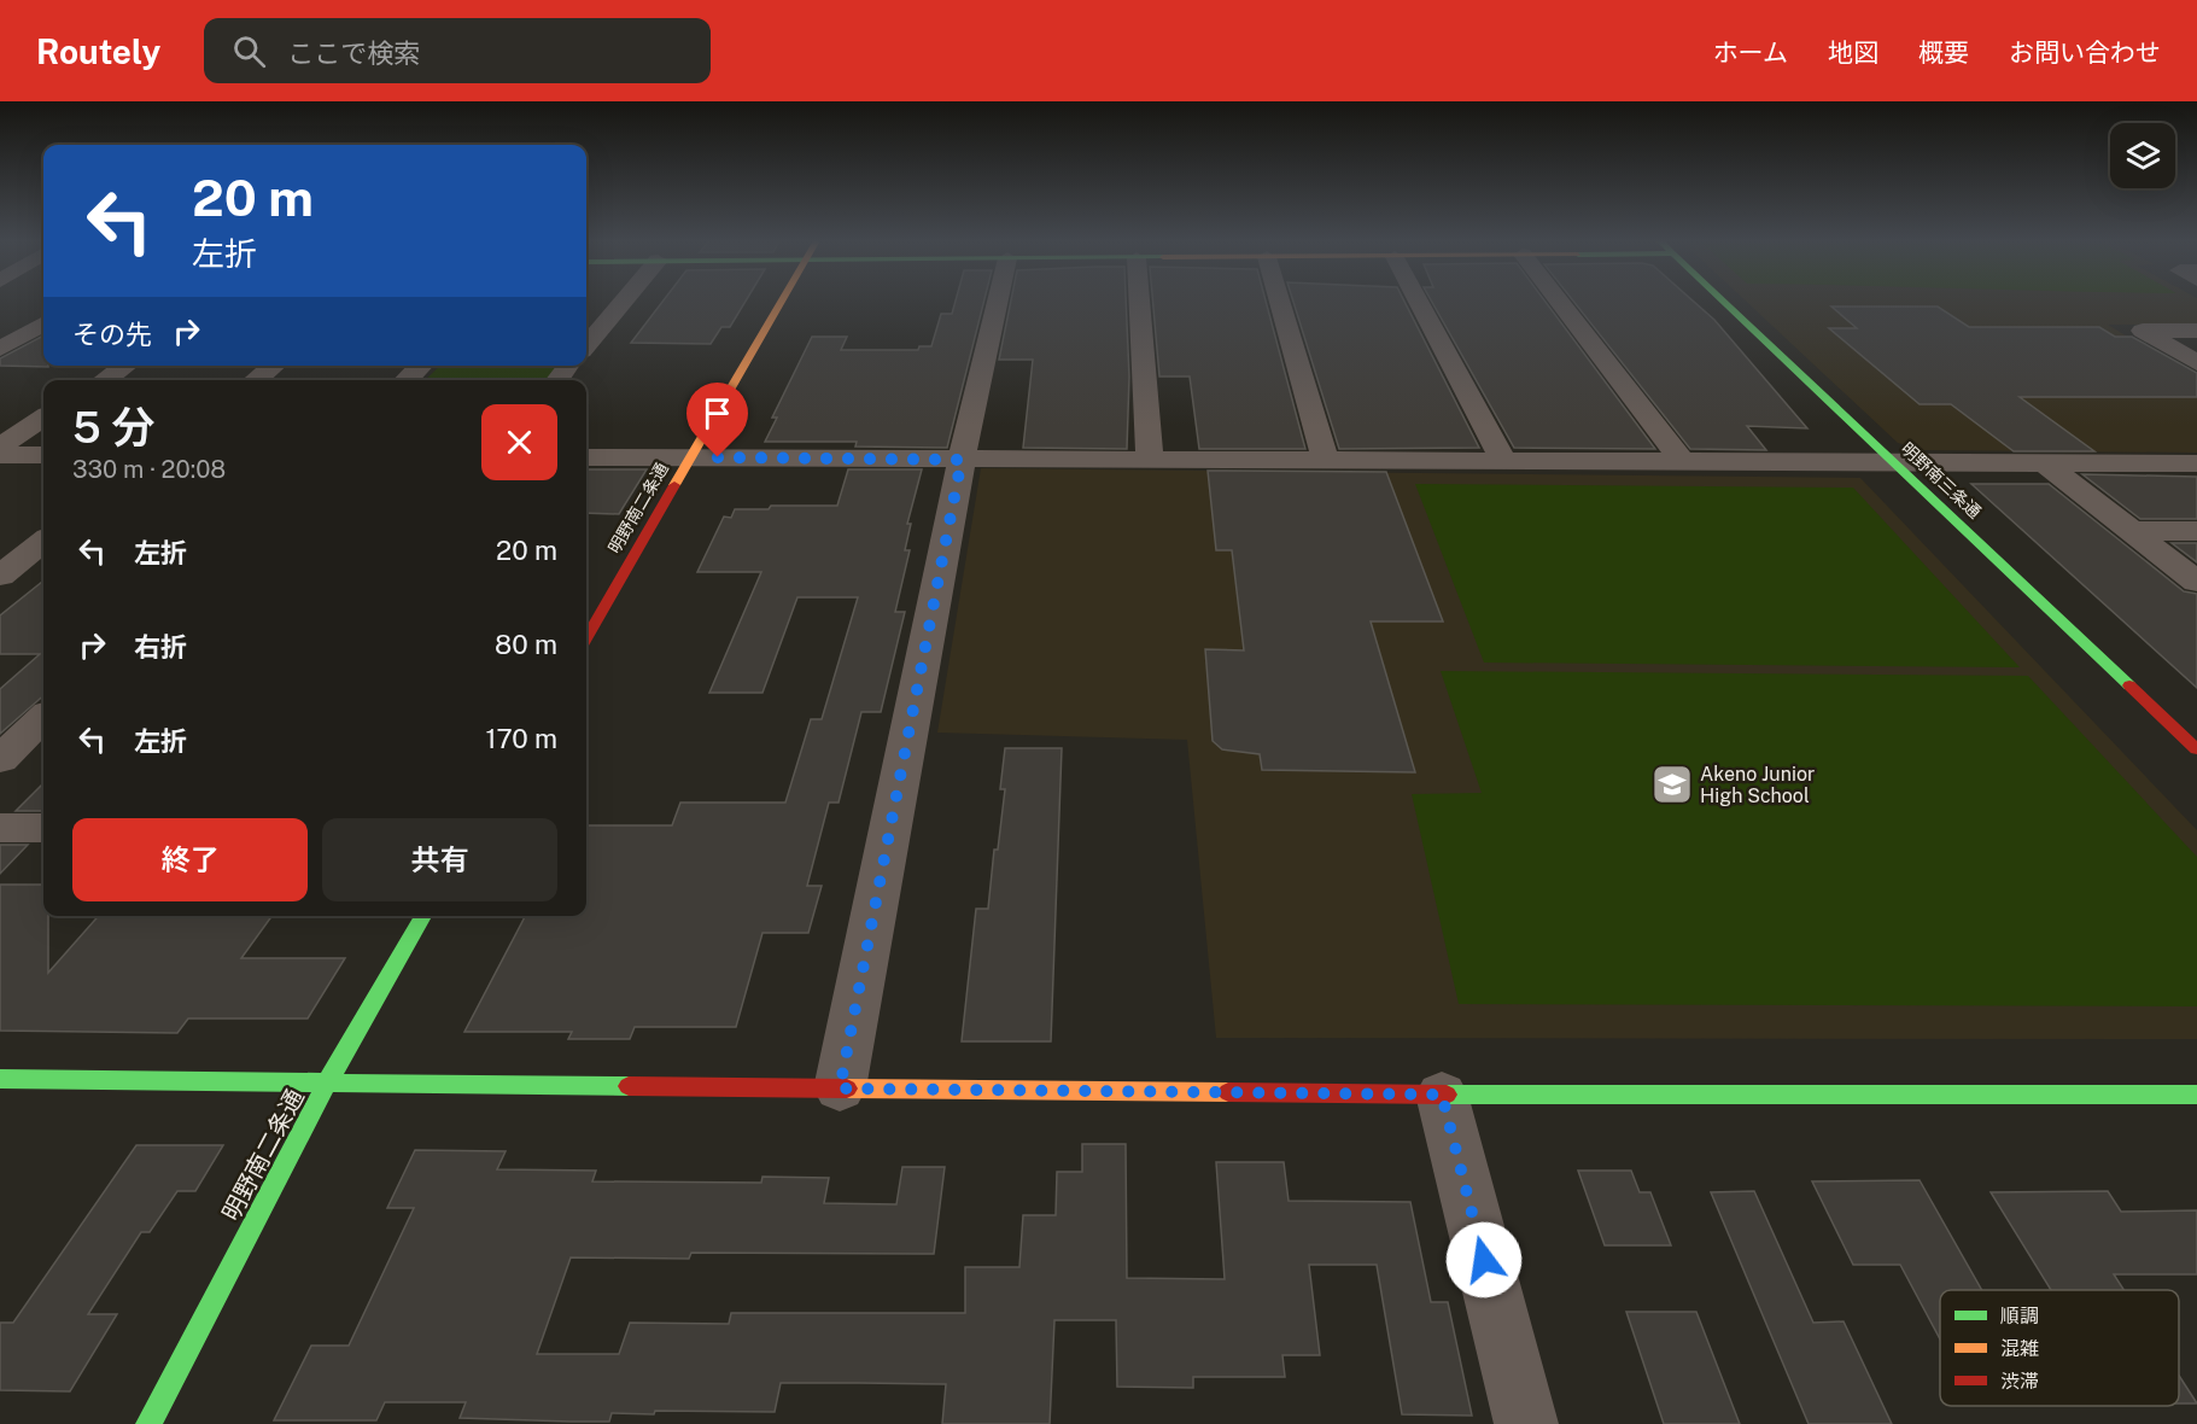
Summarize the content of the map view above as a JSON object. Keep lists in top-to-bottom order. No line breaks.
{"streets":{"street":["明野南三条通","明野南二条通"]},"places":{"school or university":["Akeno Junior High School"]},"legend":["順調","混雑","渋滞"],"page":{"header":"Routely","search":"ここで検索","nav":["ホーム","地図","概要","お問い合わせ"],"turn":["20 m","左折"],"then":"その先","heading":["5 分","330 m · 20:08"],"list":[{"name":"左折","value":"20 m"},{"name":"右折","value":"80 m"},{"name":"左折","value":"170 m"}],"buttons":["終了","共有"]}}
